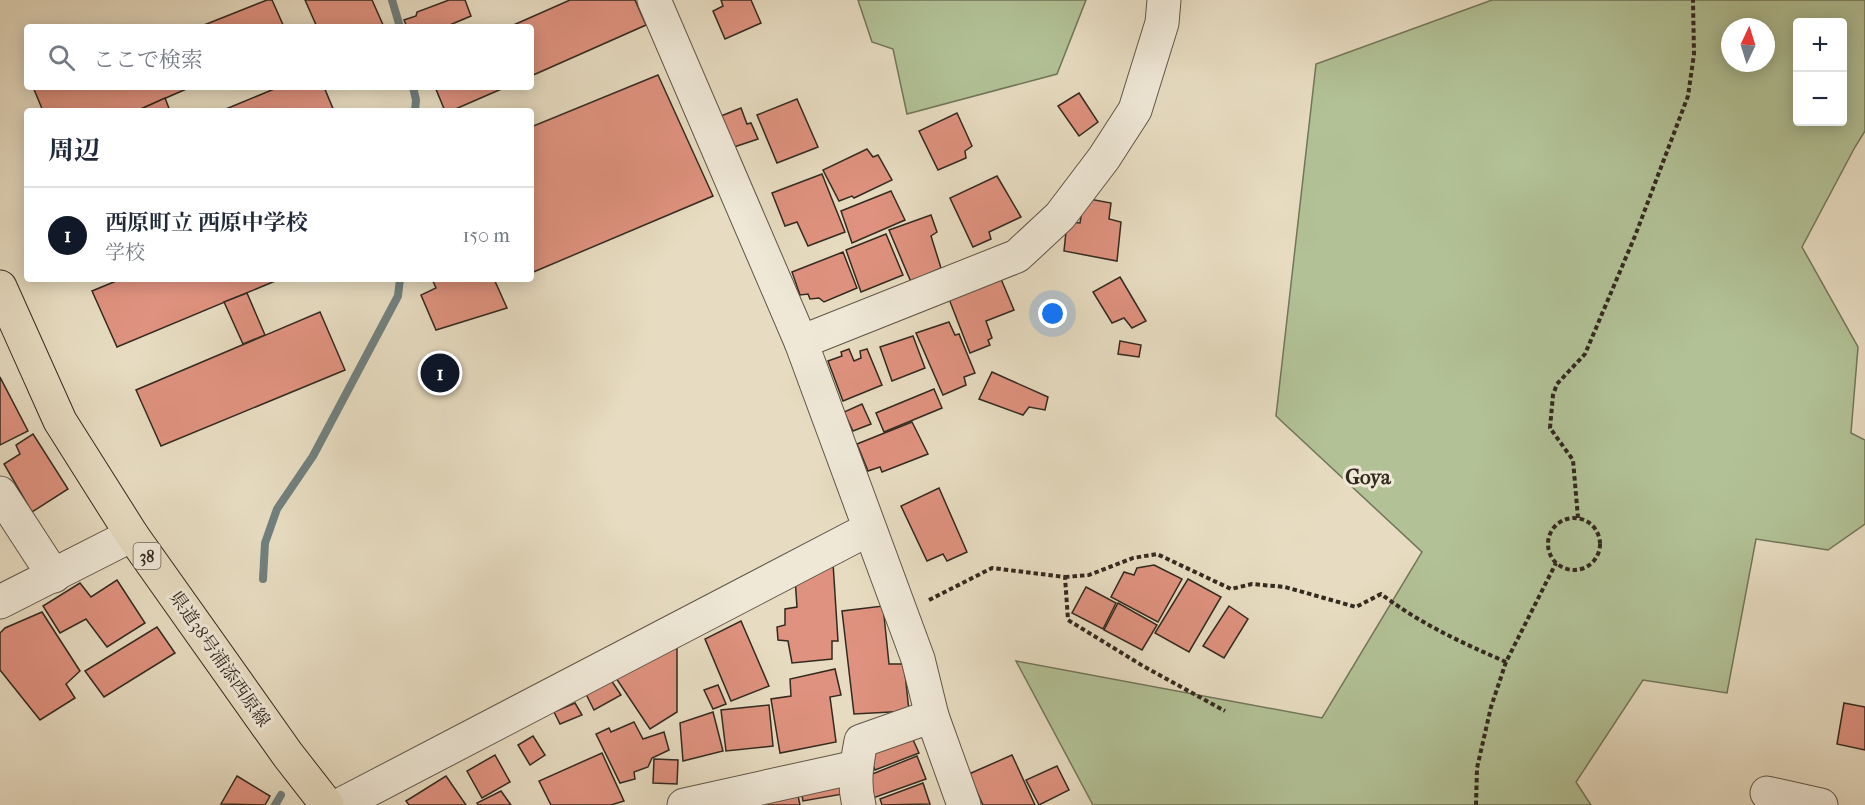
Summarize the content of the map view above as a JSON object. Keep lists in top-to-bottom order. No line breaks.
{"streets":{"main road":["38","県道38号浦添西原線"]},"districts":["Goya"],"north":"top","page":{"map_buttons":["+","−"],"search":"ここで検索","heading":"周辺","list":[{"mark":"1","name":"西原町立 西原中学校","note":"学校","value":"150 m"}],"pins":"1"}}
